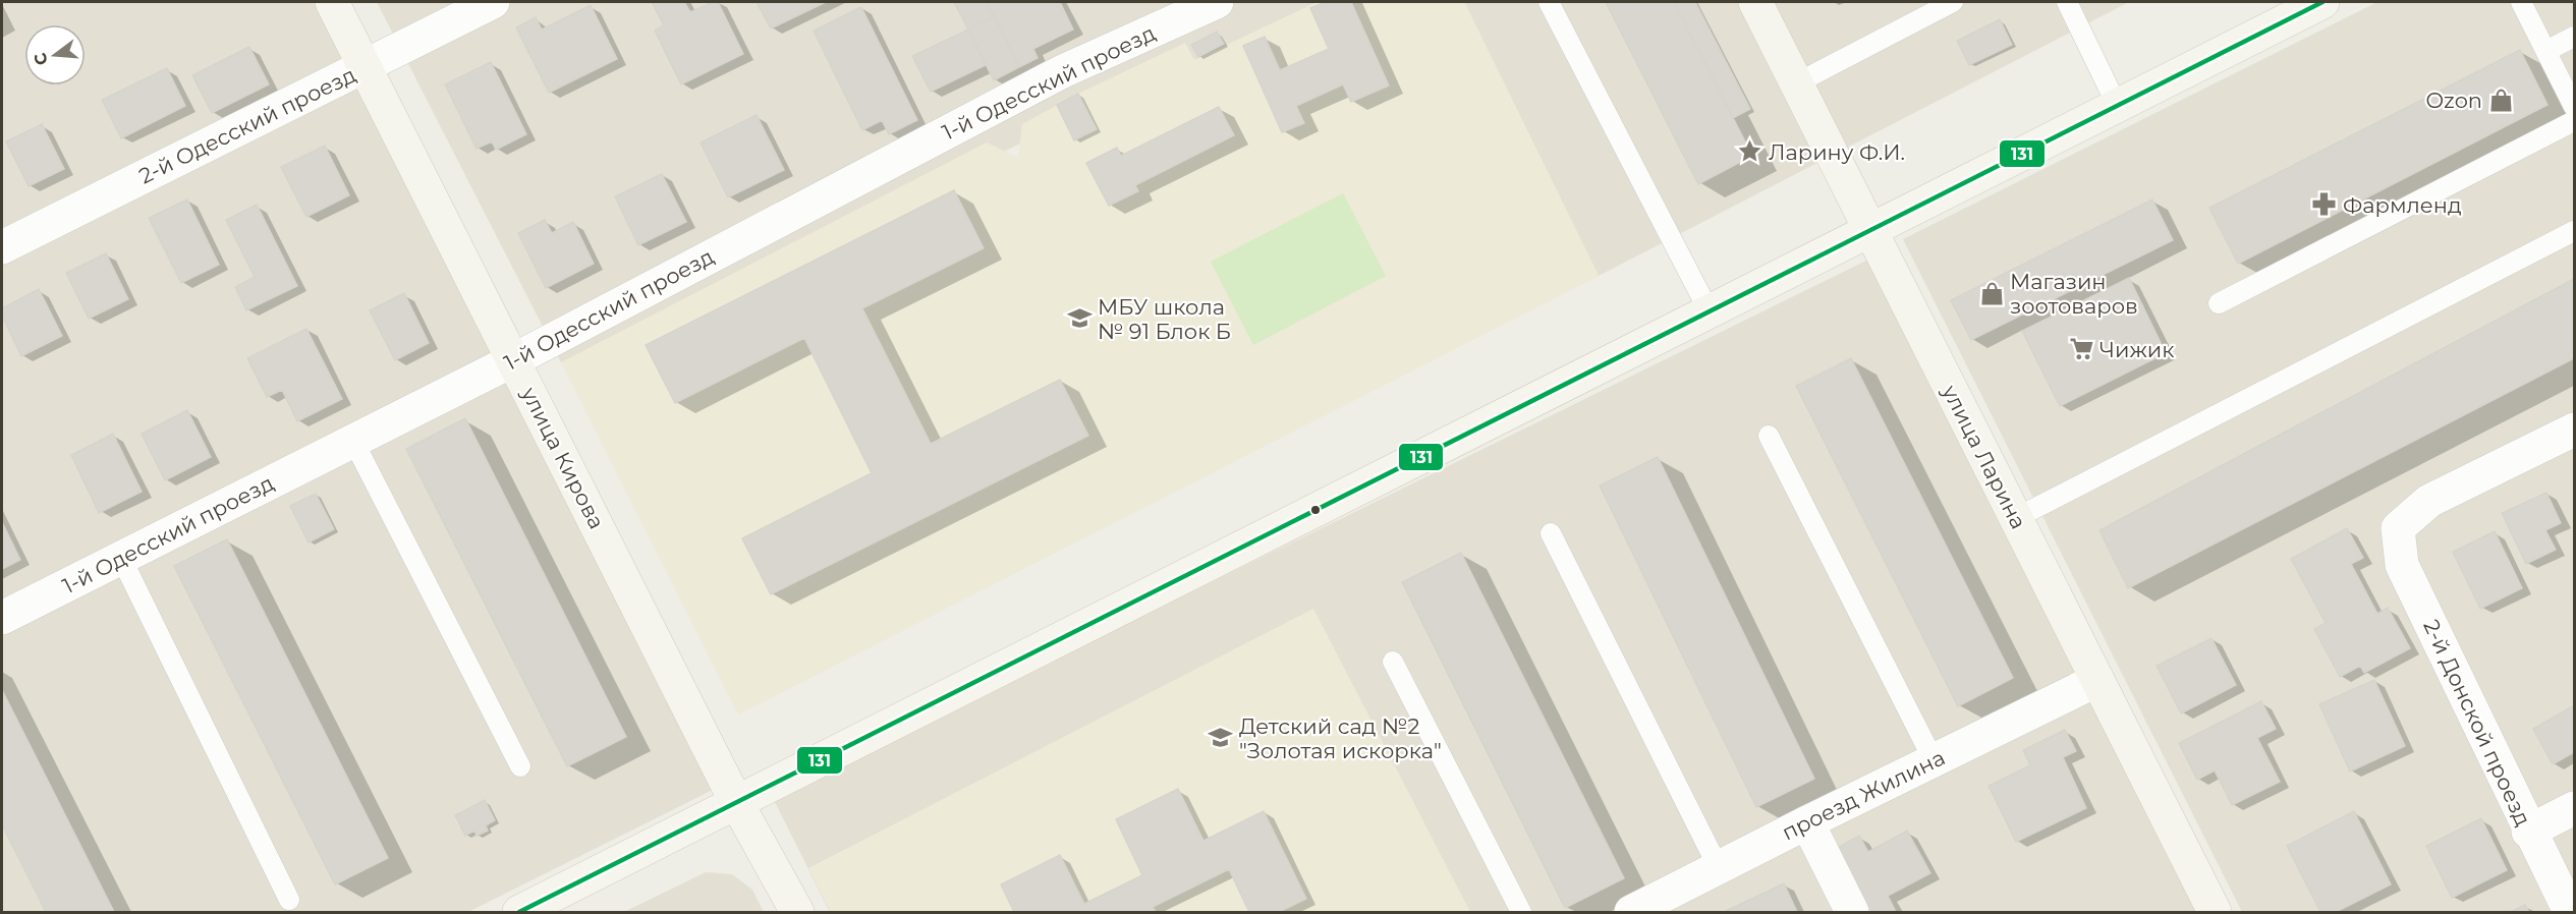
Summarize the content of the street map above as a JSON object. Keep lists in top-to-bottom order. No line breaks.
{"streets":{"street":["1-й Одесский проезд","2-й Одесский проезд","улица Ларина","улица Кирова","2-й Донской проезд","проезд Жилина"]},"crossings":[["1-й Одесский проезд","улица Кирова"],["2-й Одесский проезд","улица Кирова"],["улица Ларина","проезд Жилина"]],"places":{"shop":["Ozon","Магазин зоотоваров"],"place":["Ларину Ф.И."],"pharmacy":["Фармленд"],"school or university":["МБУ школа № 91 Блок Б","Детский сад №2 \"Золотая искорка\""],"supermarket":["Чижик"]},"lines":["transit line 131"],"north":"left"}
